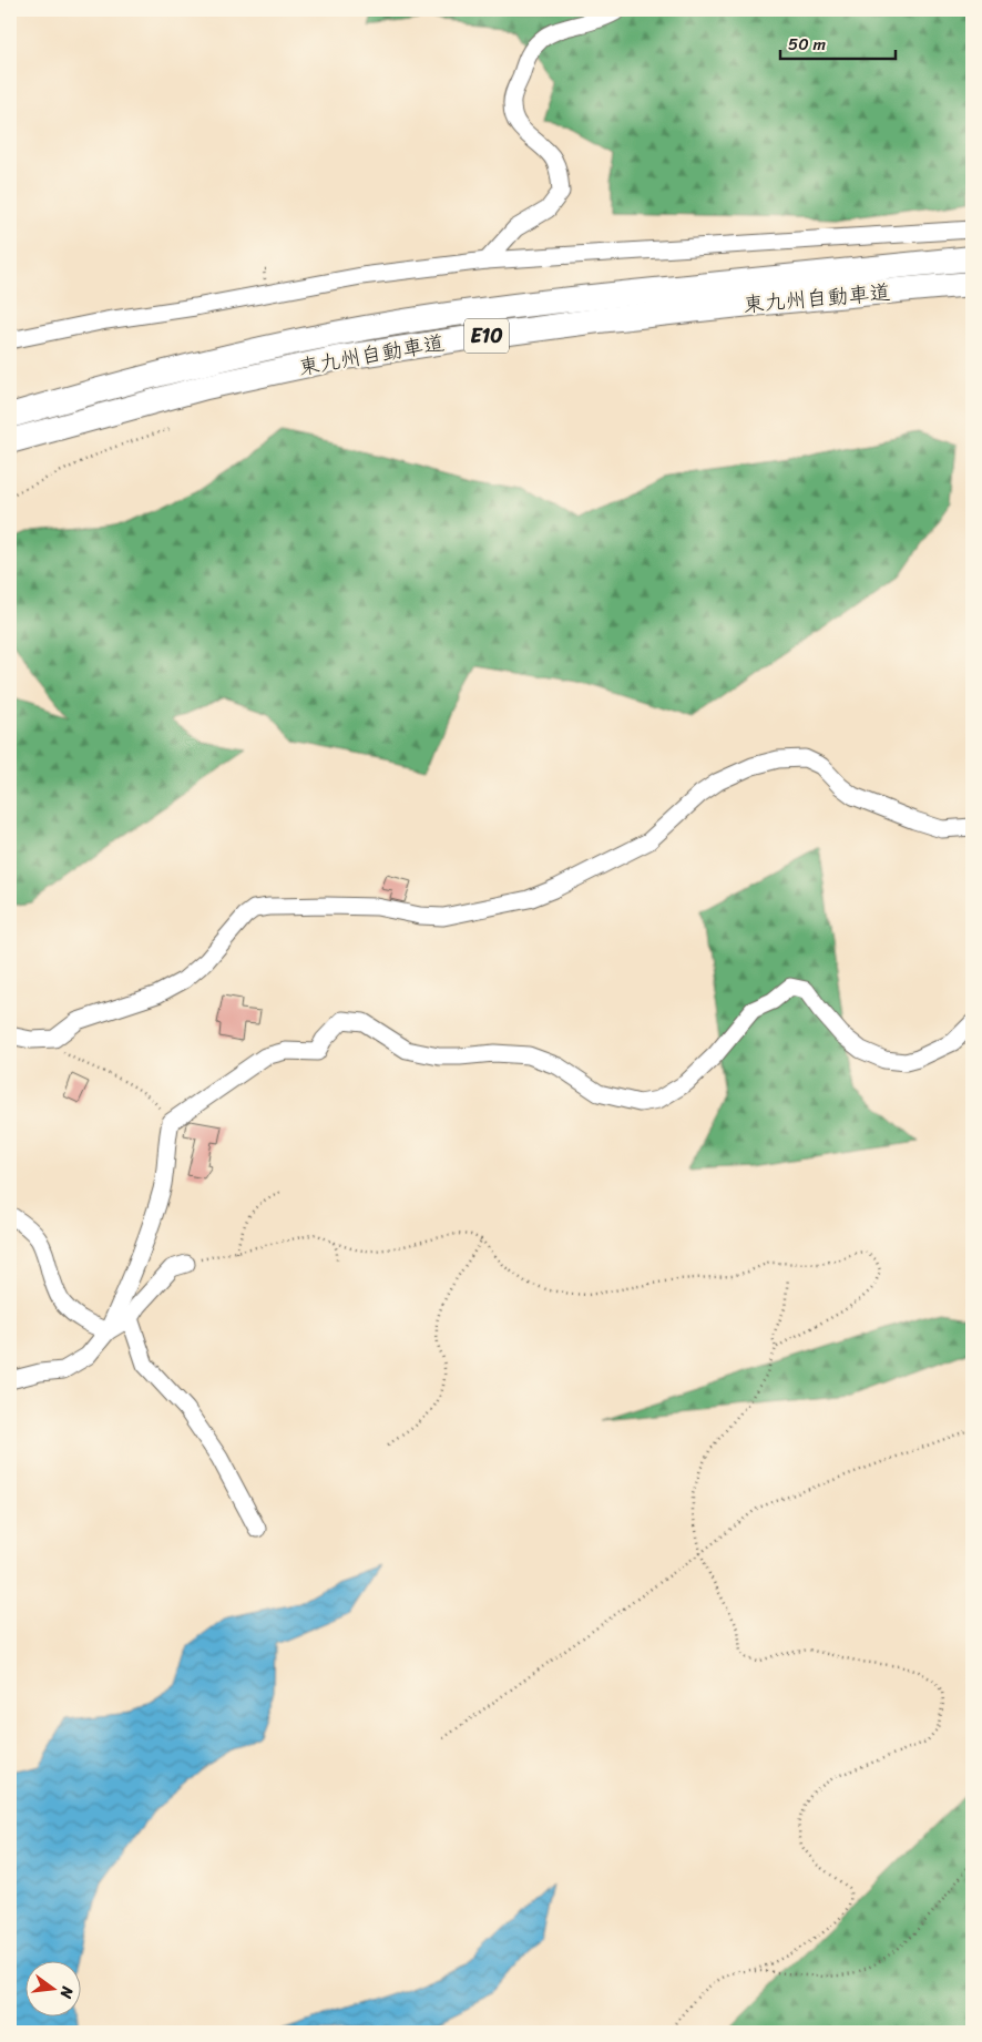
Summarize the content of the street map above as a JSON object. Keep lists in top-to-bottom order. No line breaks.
{"streets":{"highway":["東九州自動車道","E10"]},"scale_bar":"50 m","north":"right"}
